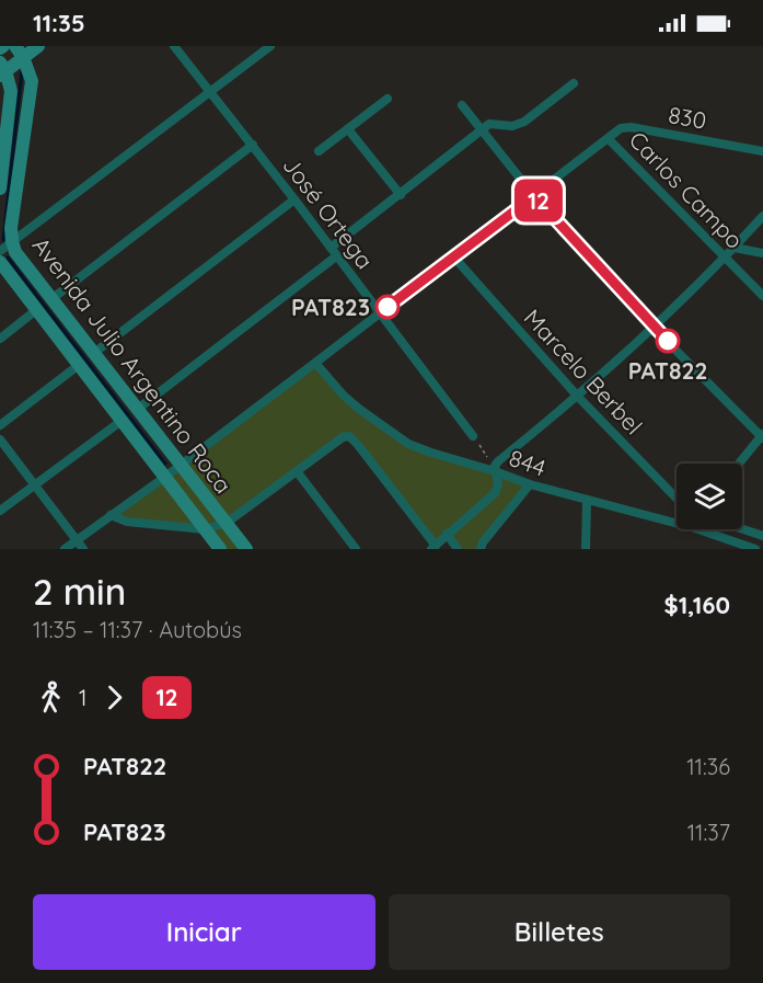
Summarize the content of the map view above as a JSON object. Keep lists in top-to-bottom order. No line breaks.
{"streets":{"main road":["Avenida Julio Argentino Roca"],"street":["830","Carlos Campo","José Ortega","Marcelo Berbel","844"]},"crossings":[["830","Carlos Campo"],["830","José Ortega"],["830","Avenida Julio Argentino Roca"],["830","Marcelo Berbel"],["830","844"]],"places":["PAT823","PAT822"],"lines":["bus line 12"],"page":{"status":"11:35","on_map":"12","heading":["2 min","11:35 – 11:37 · Autobús","$1,160"],"legs":["1","12"],"list":[{"name":"PAT822","value":"11:36"},{"name":"PAT823","value":"11:37"}],"buttons":["Iniciar","Billetes"]}}
